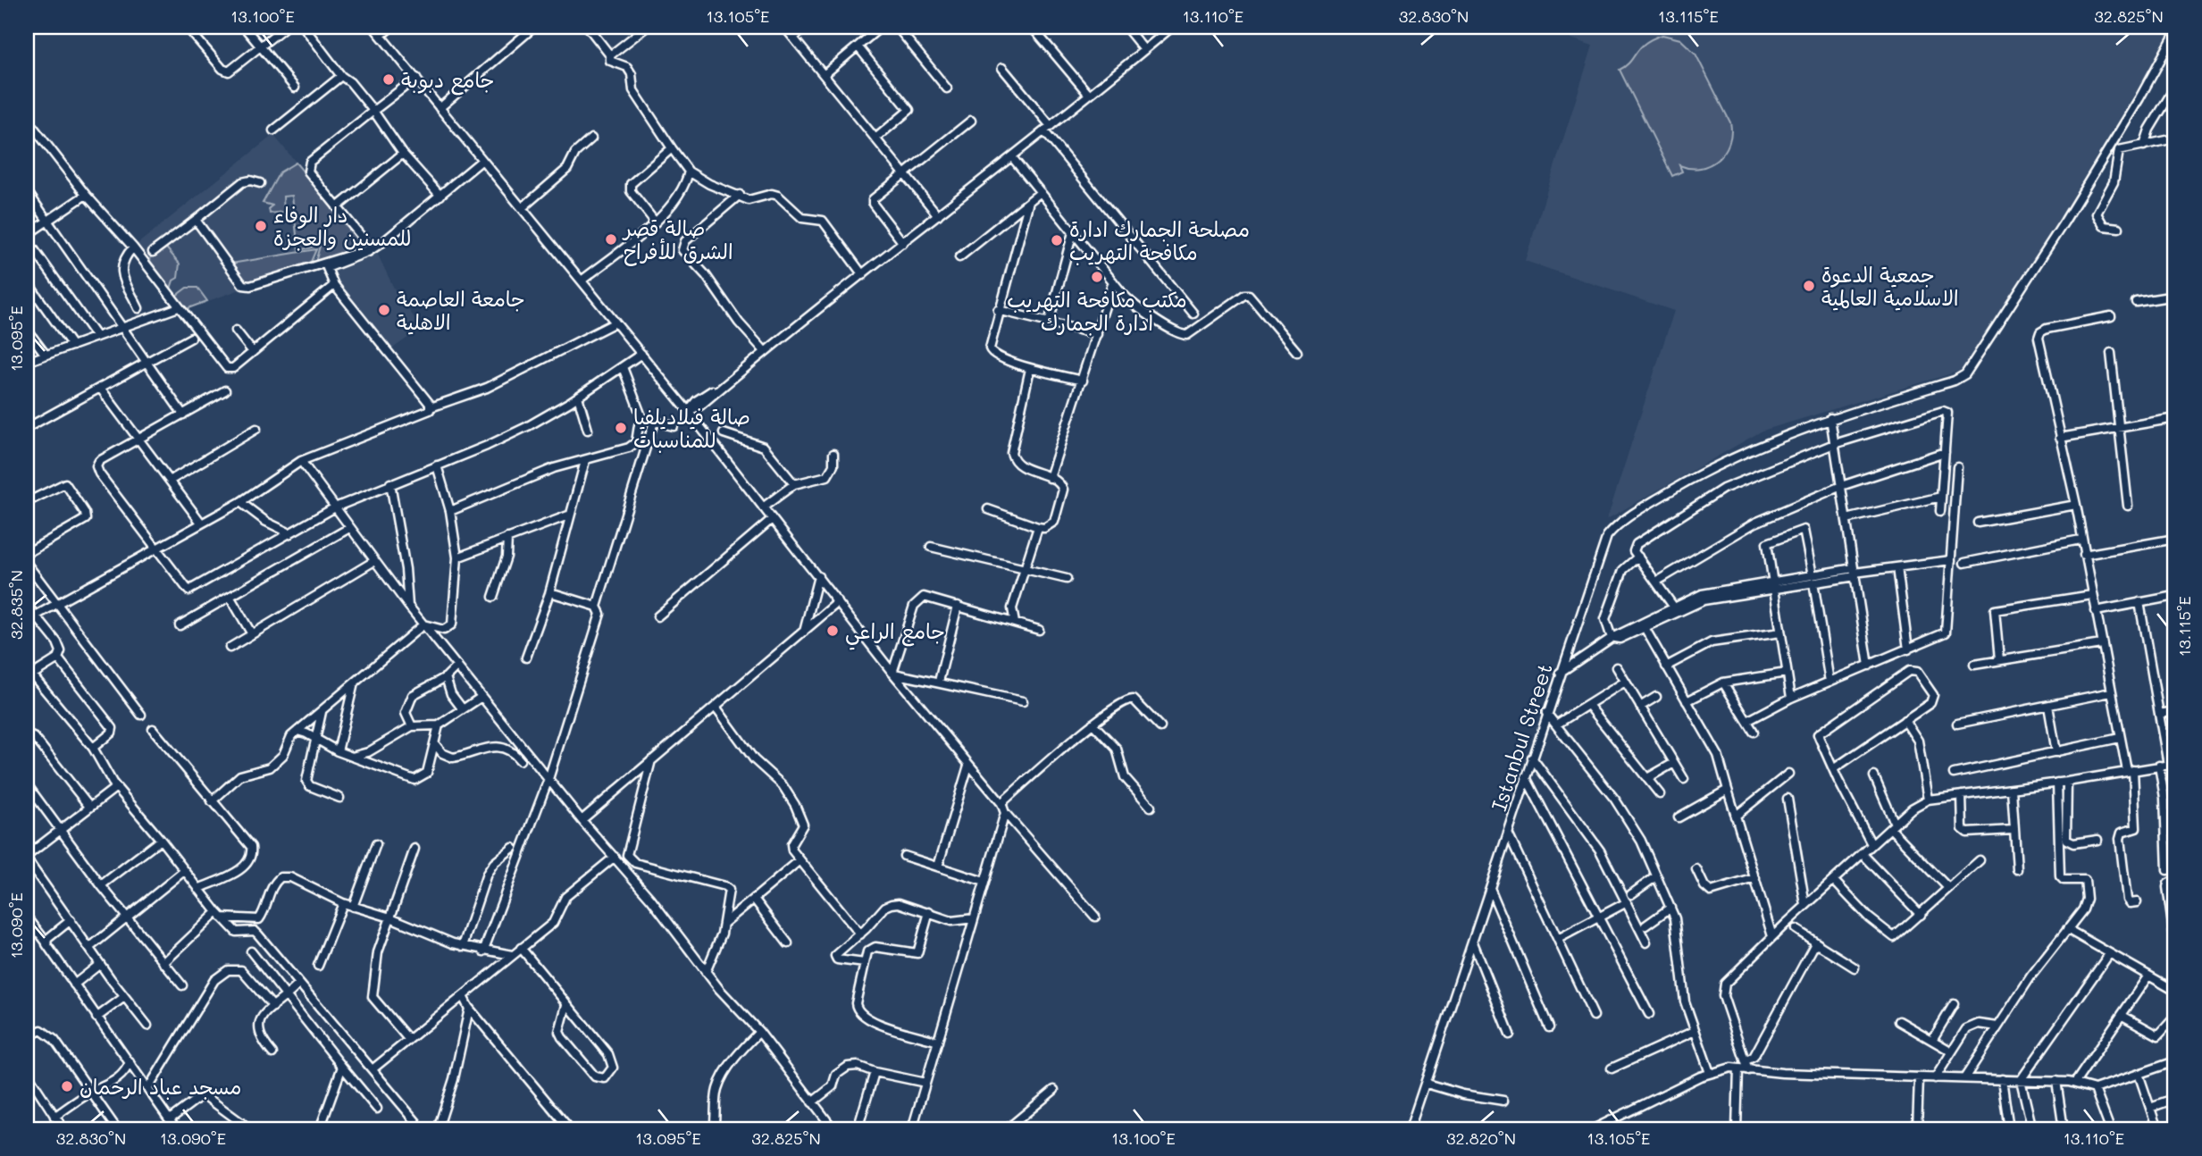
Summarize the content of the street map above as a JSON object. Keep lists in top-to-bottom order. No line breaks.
{"streets":{"street":["Istanbul Street"]},"places":["جامع دبوبة","دار الوفاء للمسنين والعجزة","صالة قصر الشرق للأفراح","مصلحة الجمارك ادارة مكافحة التهريب","مكتب مكافحة التهريب ادارة الجمارك","جمعية الدعوة الاسلامية العالمية","جامعة العاصمة الاهلية","صالة فيلاديلفيا للمناسبات","جامع الراعي","مسجد عباد الرحمان"],"coordinates":["13.100°E","13.105°E","13.110°E","32.830°N","13.115°E","32.825°N","13.095°E","32.835°N","13.090°E","32.820°N"]}
